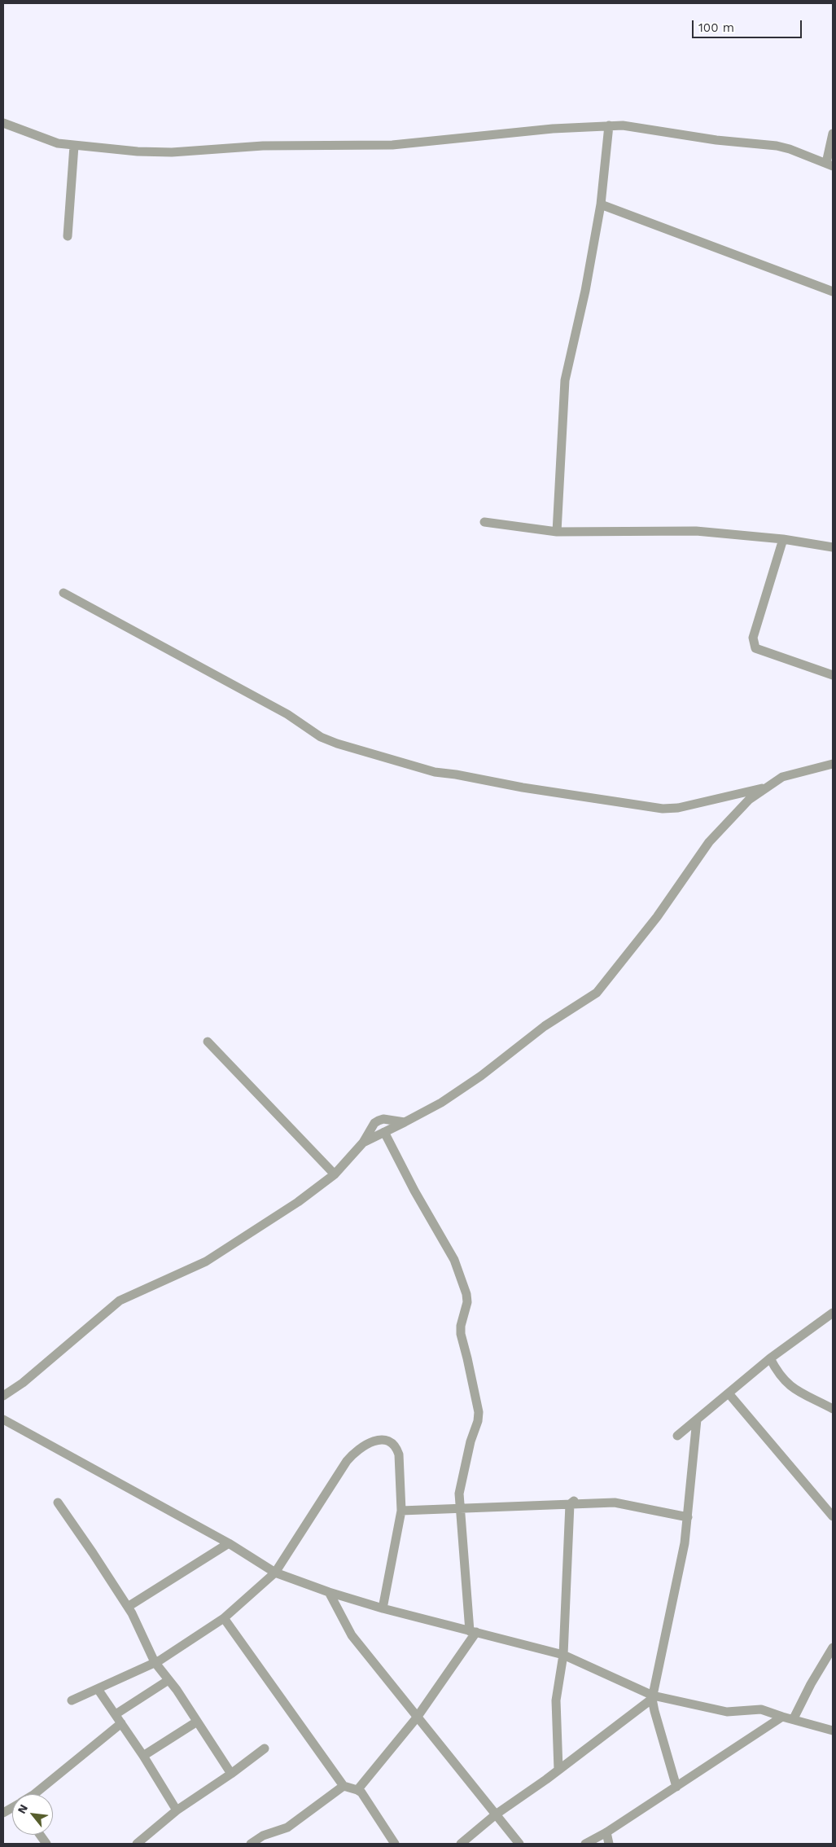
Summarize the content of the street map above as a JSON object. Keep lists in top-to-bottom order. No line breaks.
{"scale_bar":"100 m","north":"top left"}
